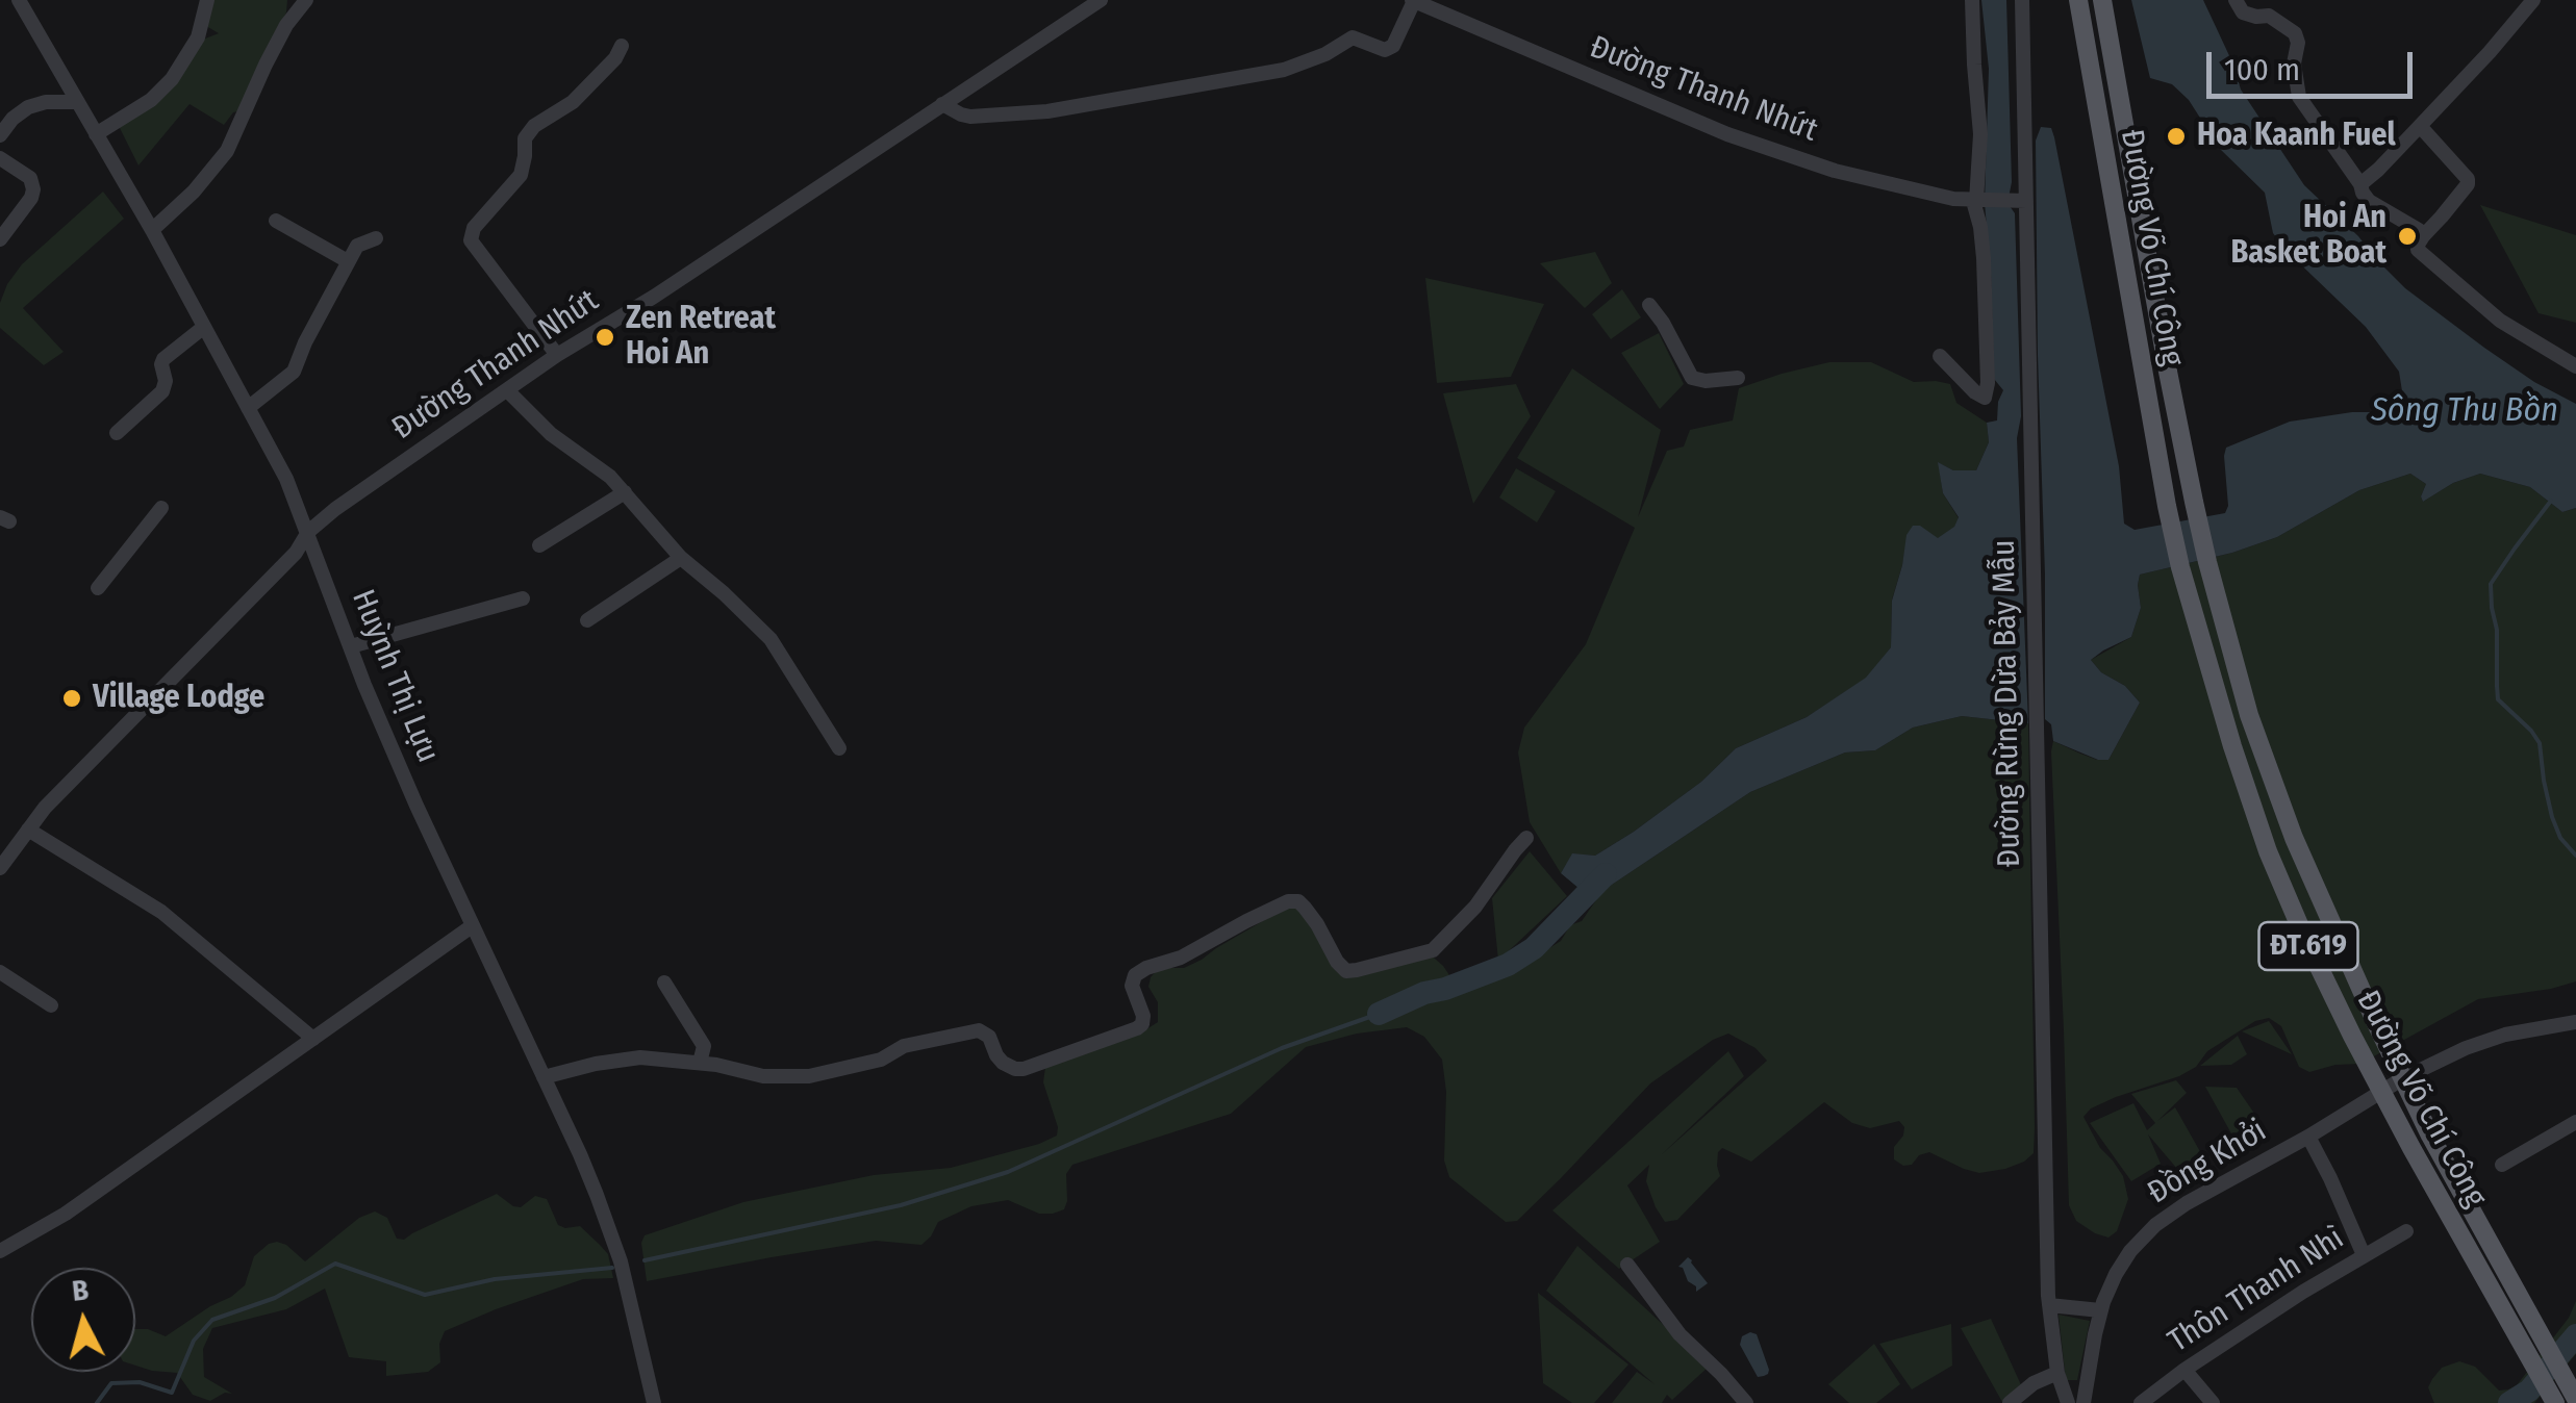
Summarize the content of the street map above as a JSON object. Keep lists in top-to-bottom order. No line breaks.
{"streets":{"main road":["Đường Võ Chí Công","ĐT.619"],"street":["Đường Thanh Nhứt","Huỳnh Thị Lựu","Đường Rừng Dừa Bảy Mẫu","Đồng Khởi","Thôn Thanh Nhì"]},"crossings":[["Đường Thanh Nhứt","Huỳnh Thị Lựu"],["Đường Thanh Nhứt","Đường Rừng Dừa Bảy Mẫu"],["Đường Võ Chí Công","Đồng Khởi"]],"water":["Sông Thu Bồn"],"places":["Hoa Kaanh Fuel","Hoi An Basket Boat","Zen Retreat Hoi An","Village Lodge"],"scale_bar":"100 m","north":"top"}
